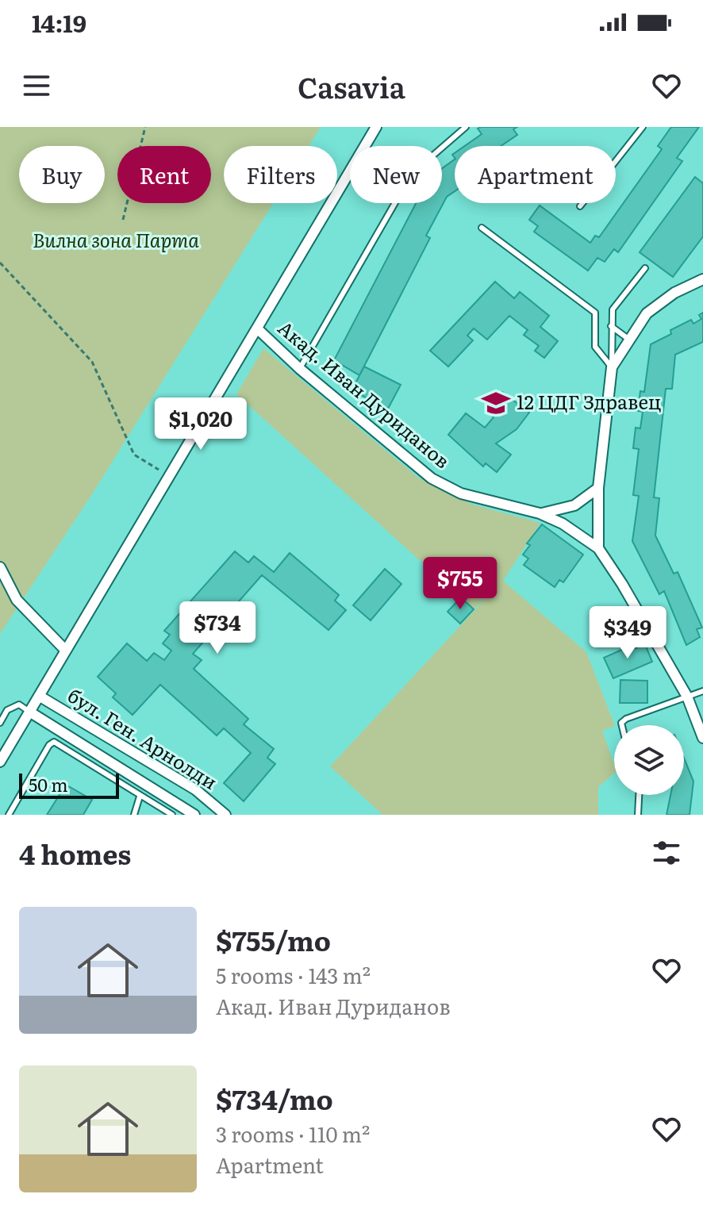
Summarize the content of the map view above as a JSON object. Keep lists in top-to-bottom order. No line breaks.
{"streets":{"street":["Акад. Иван Дуриданов","бул. Ген. Арнолди"]},"parks":["Вилна зона Парта"],"places":{"school or university":["12 ЦДГ Здравец"]},"scale_bar":"50 m","page":{"status":"14:19","header":"Casavia","chip":["Buy","Rent","Filters","New","Apartment"],"price":["$1,020","$755","$734","$349"],"scale":"50 m","heading":"4 homes","list":[{"name":"$755/mo","note":"5 rooms · 143 m² · Акад. Иван Дуриданов"},{"name":"$734/mo","note":"3 rooms · 110 m² · Apartment"}]}}
